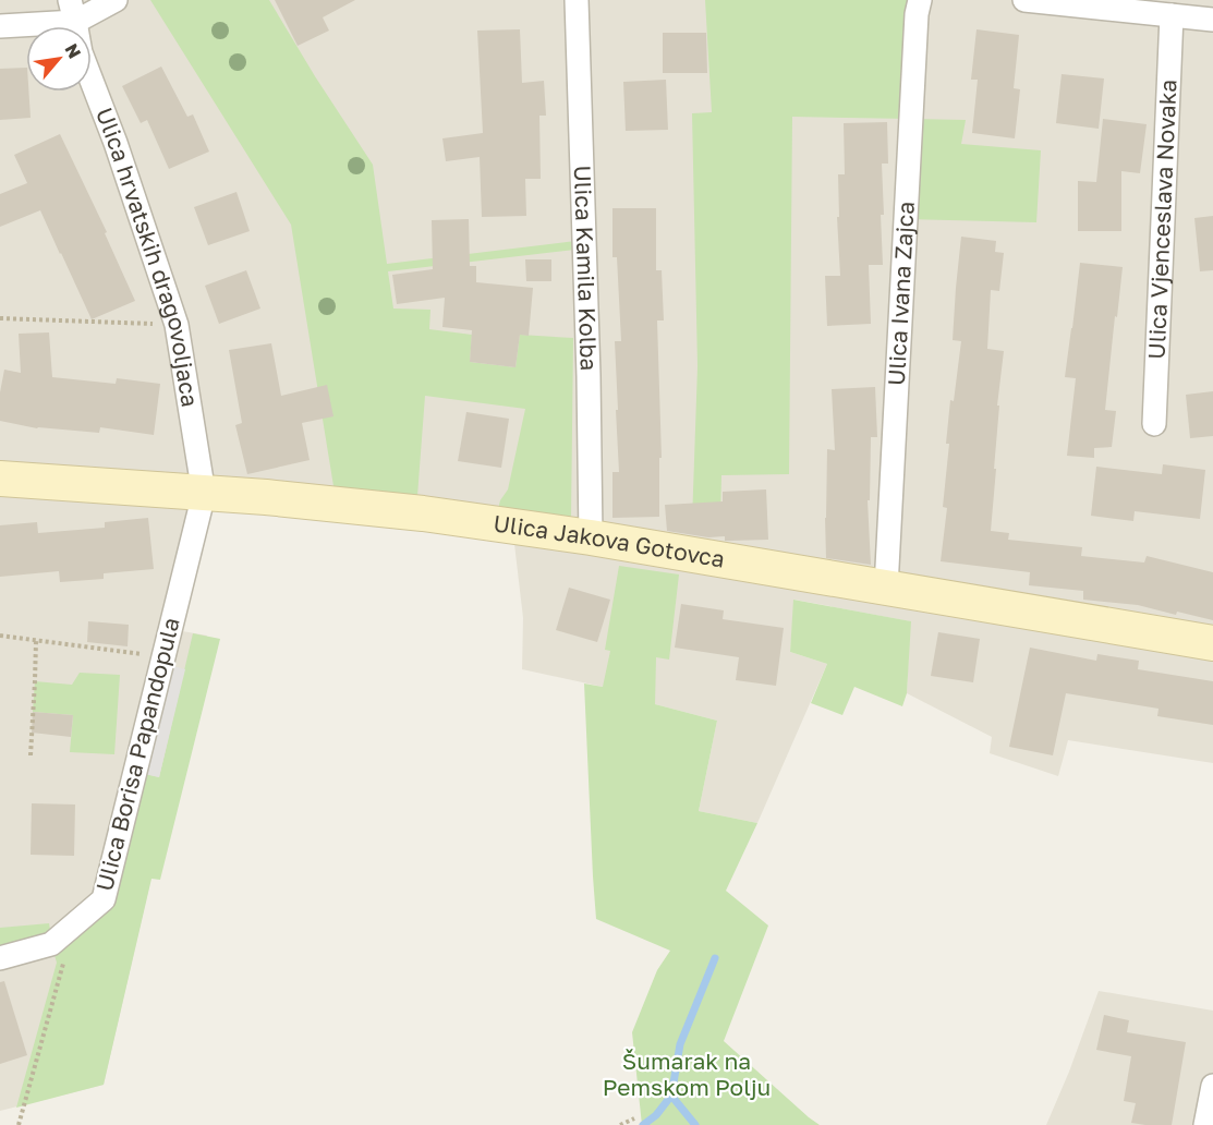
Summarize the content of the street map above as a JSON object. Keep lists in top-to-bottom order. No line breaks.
{"streets":{"street":["Ulica Vjenceslava Novaka","Ulica hrvatskih dragovoljaca","Ulica Kamila Kolba","Ulica Ivana Zajca","Ulica Jakova Gotovca","Ulica Borisa Papandopula"]},"crossings":[["Ulica hrvatskih dragovoljaca","Ulica Jakova Gotovca"],["Ulica hrvatskih dragovoljaca","Ulica Borisa Papandopula"],["Ulica Kamila Kolba","Ulica Jakova Gotovca"],["Ulica Ivana Zajca","Ulica Jakova Gotovca"],["Ulica Jakova Gotovca","Ulica Borisa Papandopula"]],"parks":["Šumarak na Pemskom Polju"],"north":"top right"}
